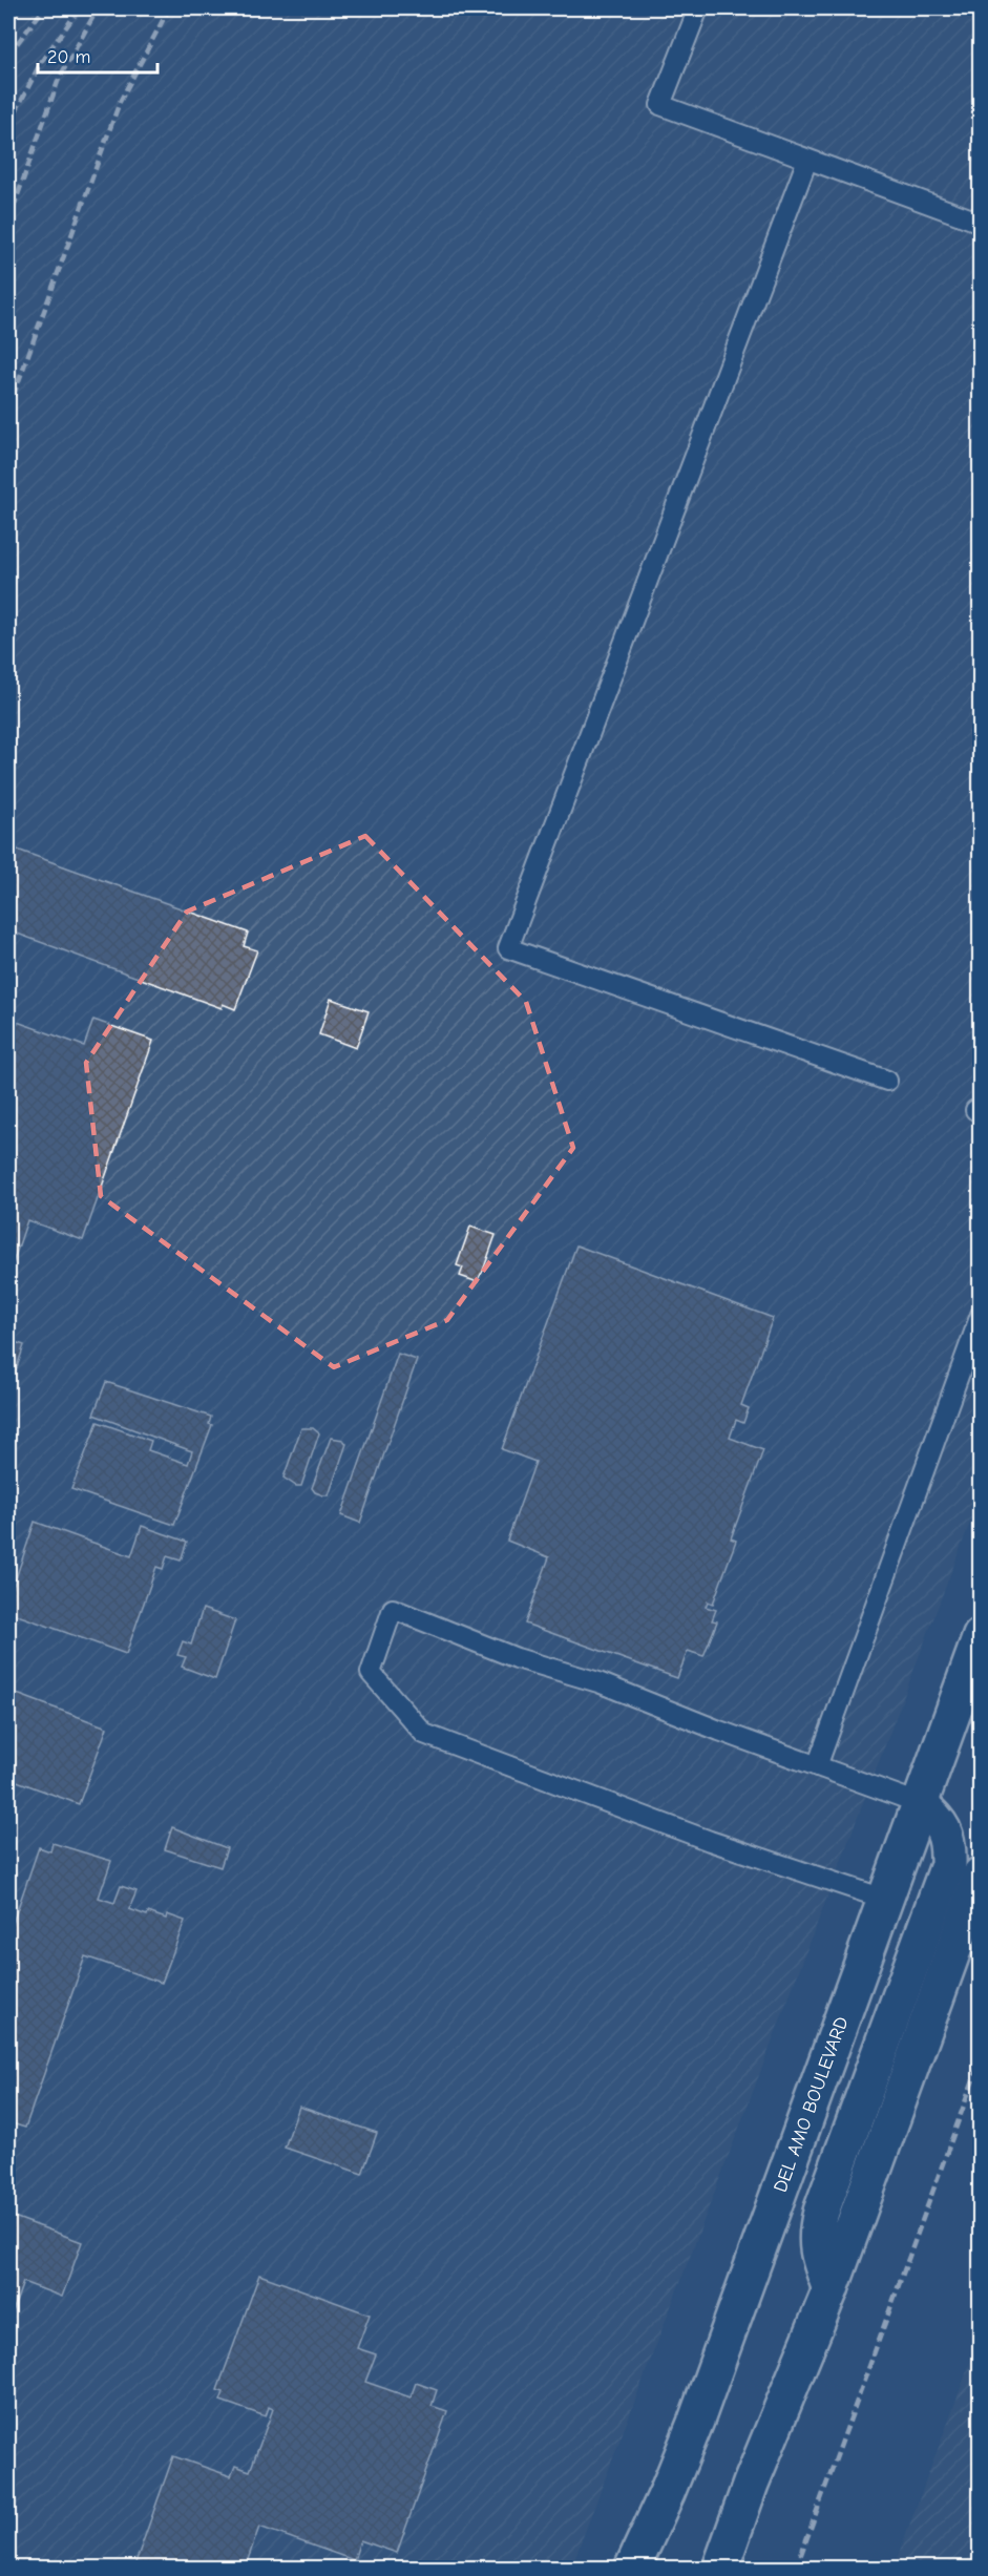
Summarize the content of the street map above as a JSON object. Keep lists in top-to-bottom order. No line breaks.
{"streets":{"main road":["DEL AMO BOULEVARD"]},"scale_bar":"20 m"}
